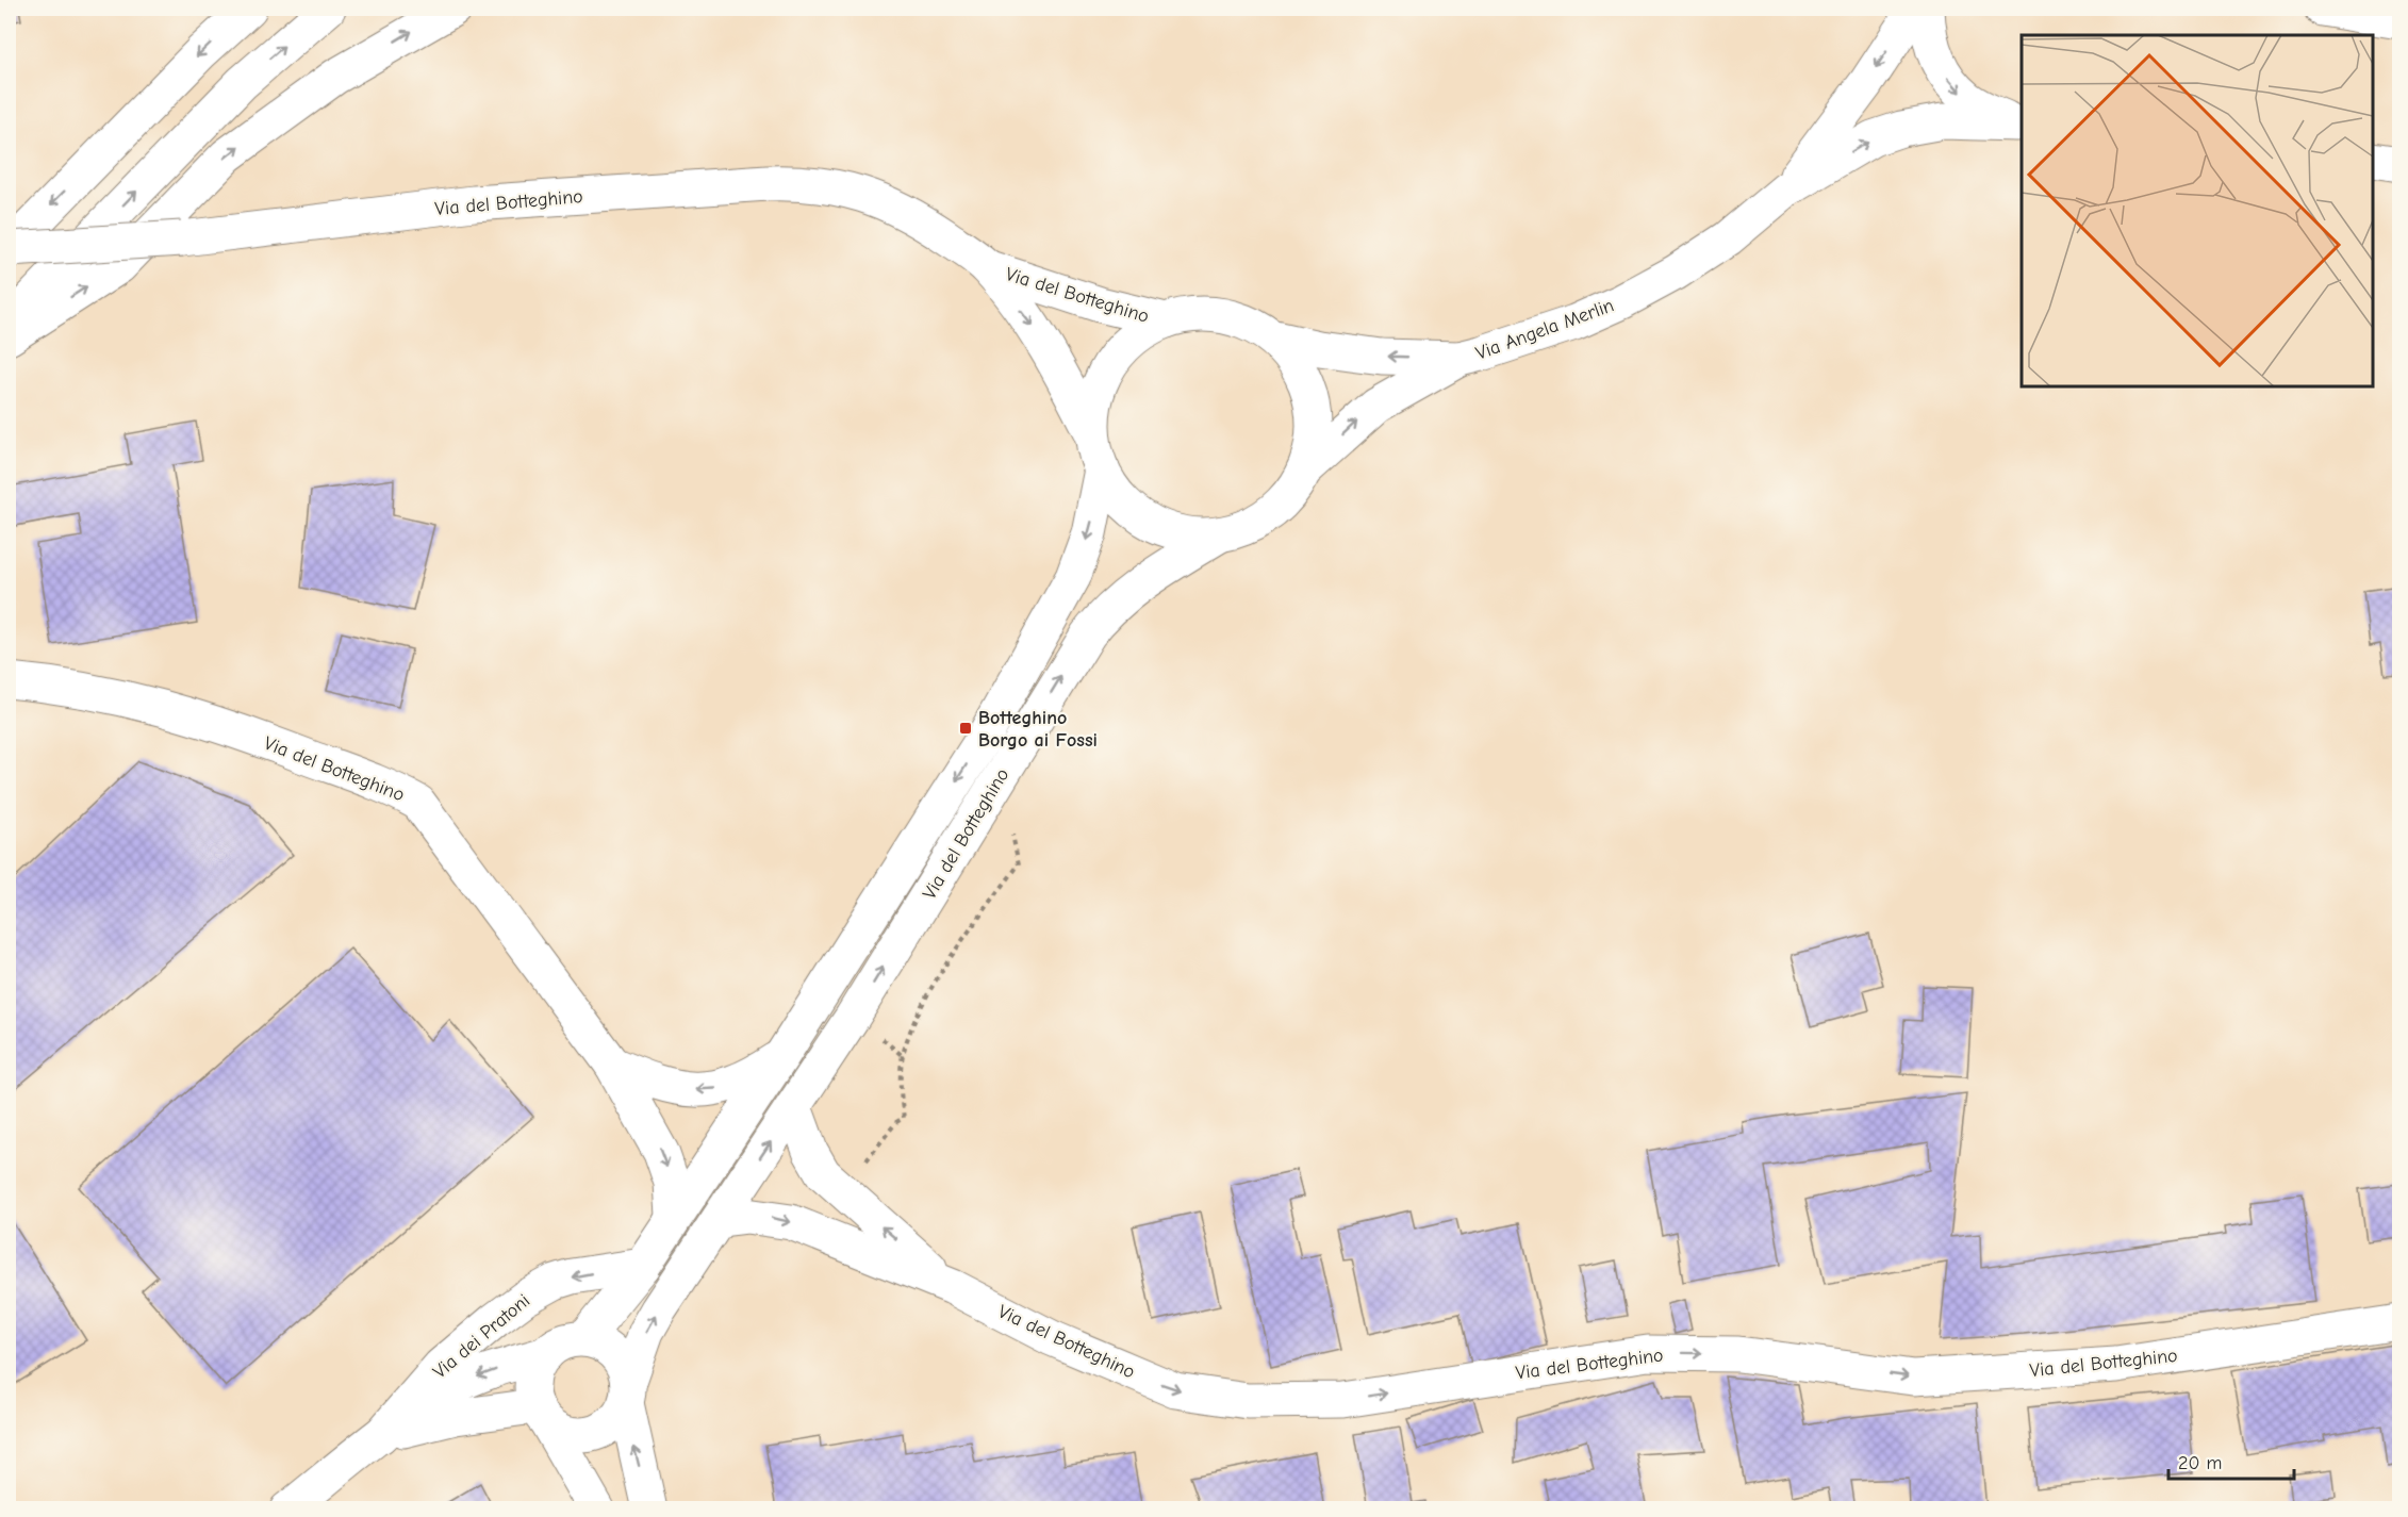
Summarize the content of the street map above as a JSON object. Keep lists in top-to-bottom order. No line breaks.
{"streets":{"main road":["Via del Botteghino","Via Angela Merlin","Via dei Pratoni"]},"crossings":[["Via del Botteghino","Via Angela Merlin"],["Via del Botteghino","Via dei Pratoni"]],"places":{"transit":["Botteghino Borgo ai Fossi"]},"scale_bar":"20 m"}
